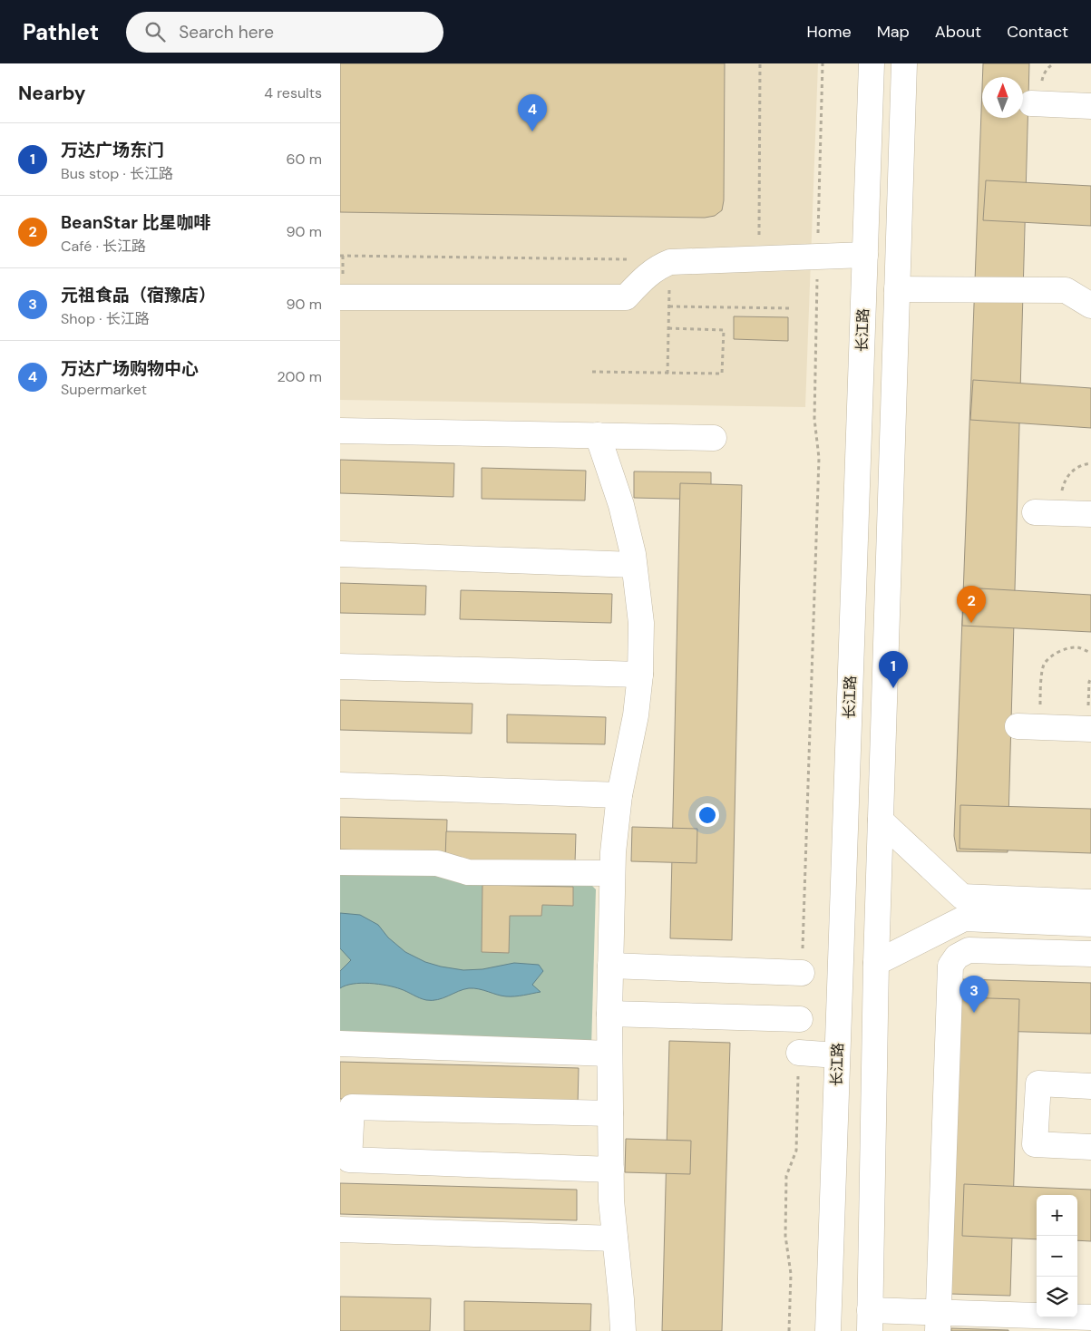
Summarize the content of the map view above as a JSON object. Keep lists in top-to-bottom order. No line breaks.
{"streets":{"street":["长江路"]},"north":"top","page":{"header":"Pathlet","search":"Search here","nav":["Home","Map","About","Contact"],"heading":["Nearby","4 results"],"pins":["4","2","1","3"],"list":[{"mark":"1","name":"万达广场东门","note":"Bus stop · 长江路","value":"60 m"},{"mark":"2","name":"BeanStar 比星咖啡","note":"Café · 长江路","value":"90 m"},{"mark":"3","name":"元祖食品（宿豫店）","note":"Shop · 长江路","value":"90 m"},{"mark":"4","name":"万达广场购物中心","note":"Supermarket","value":"200 m"}],"map_buttons":["+","−"]}}
